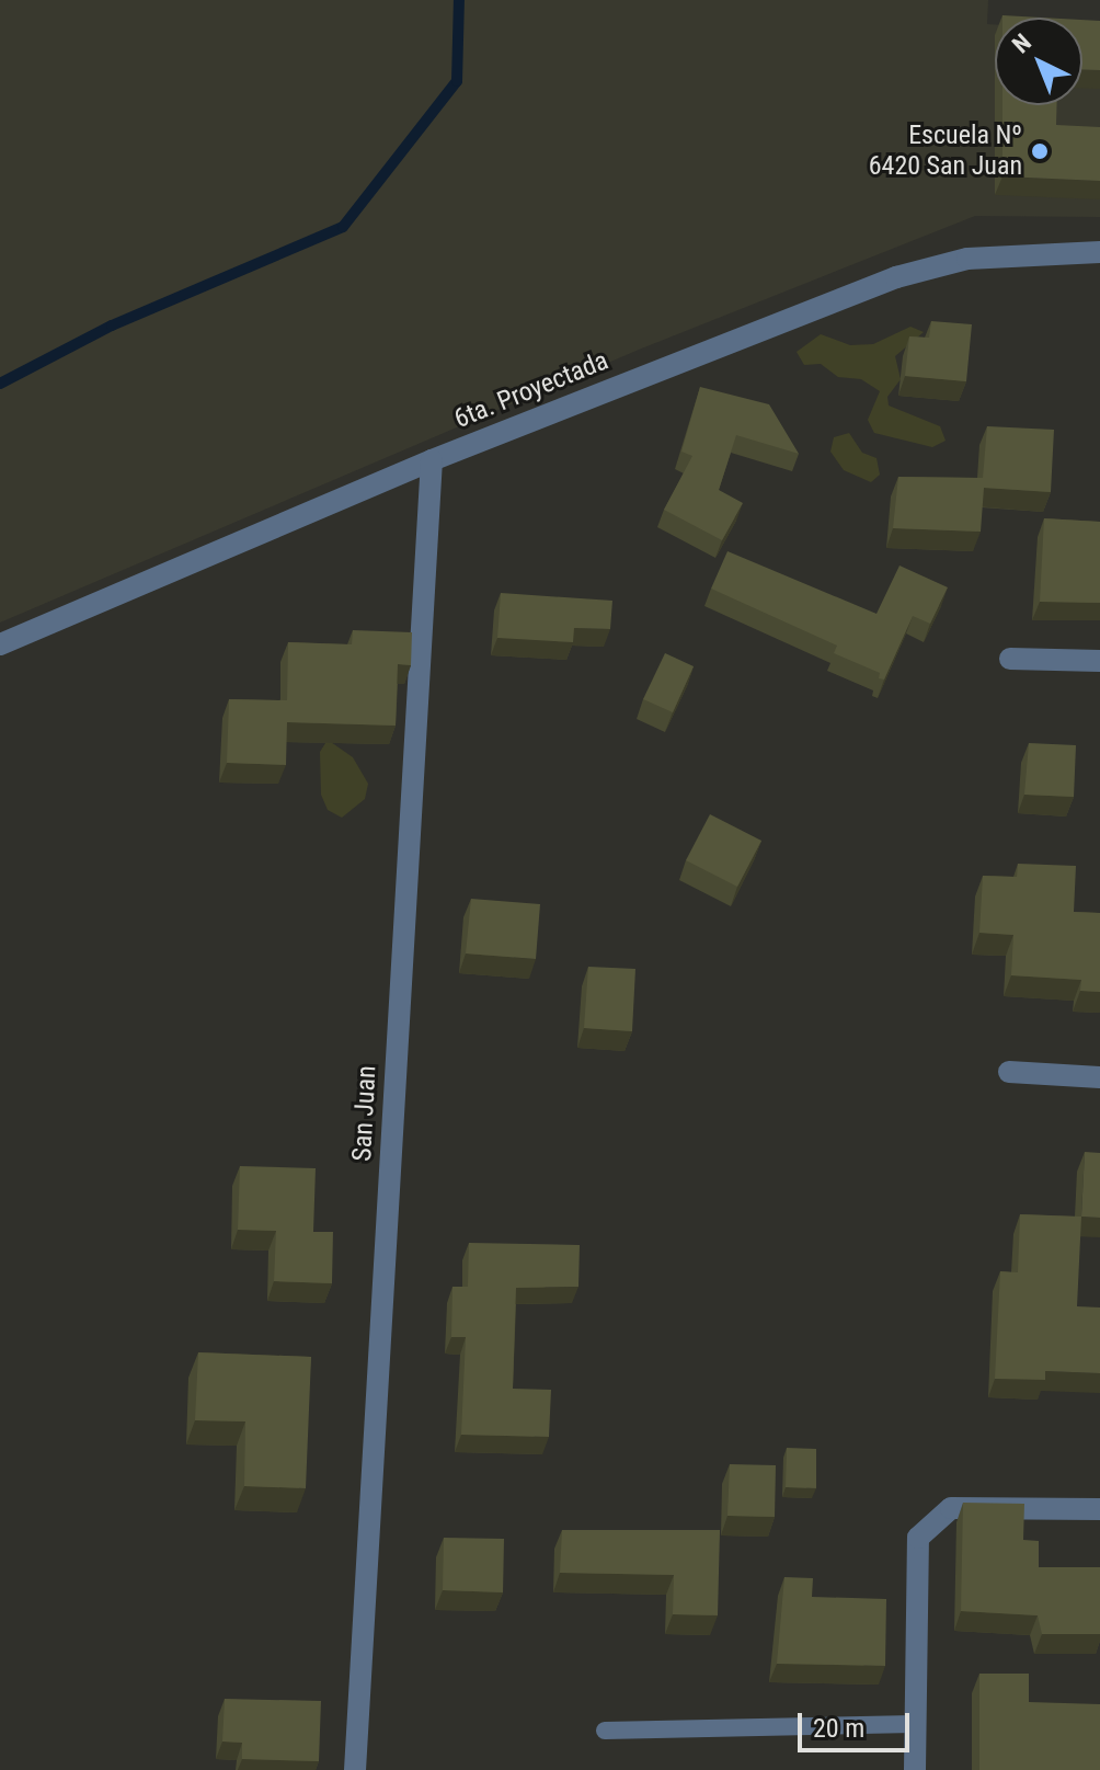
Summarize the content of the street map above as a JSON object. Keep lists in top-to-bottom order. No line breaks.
{"streets":{"street":["6ta. Proyectada","San Juan"]},"crossings":[["6ta. Proyectada","San Juan"]],"places":["Escuela Nº 6420 San Juan"],"scale_bar":"20 m","north":"top left"}
